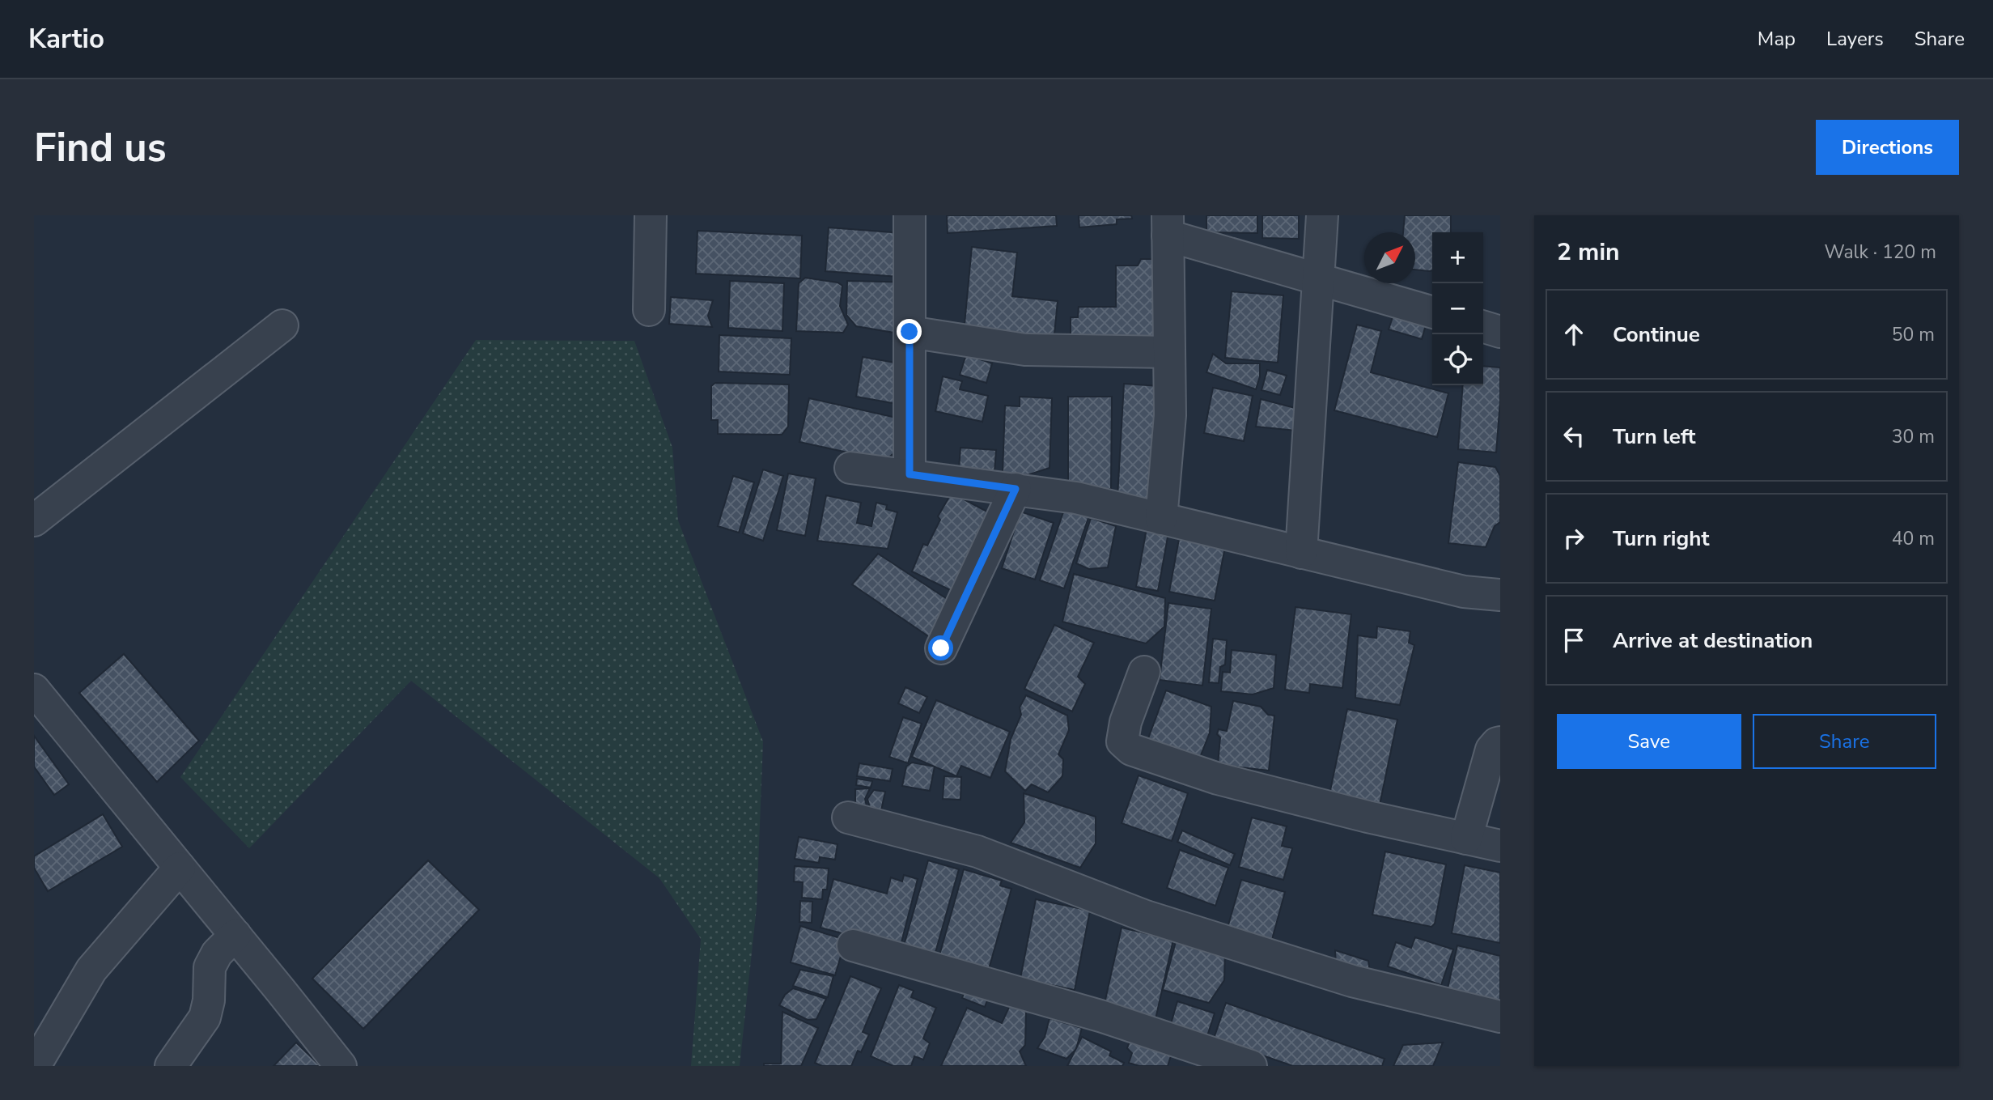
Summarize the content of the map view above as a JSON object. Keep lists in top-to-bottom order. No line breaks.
{"north":"top right","page":{"header":"Kartio","nav":["Map","Layers","Share"],"buttons":["Directions",["Save","Share"]],"title":"Find us","heading":["2 min","Walk · 120 m"],"map_buttons":["+","−"],"list":[["Continue","50 m"],["Turn left","30 m"],["Turn right","40 m"],"Arrive at destination"]}}
